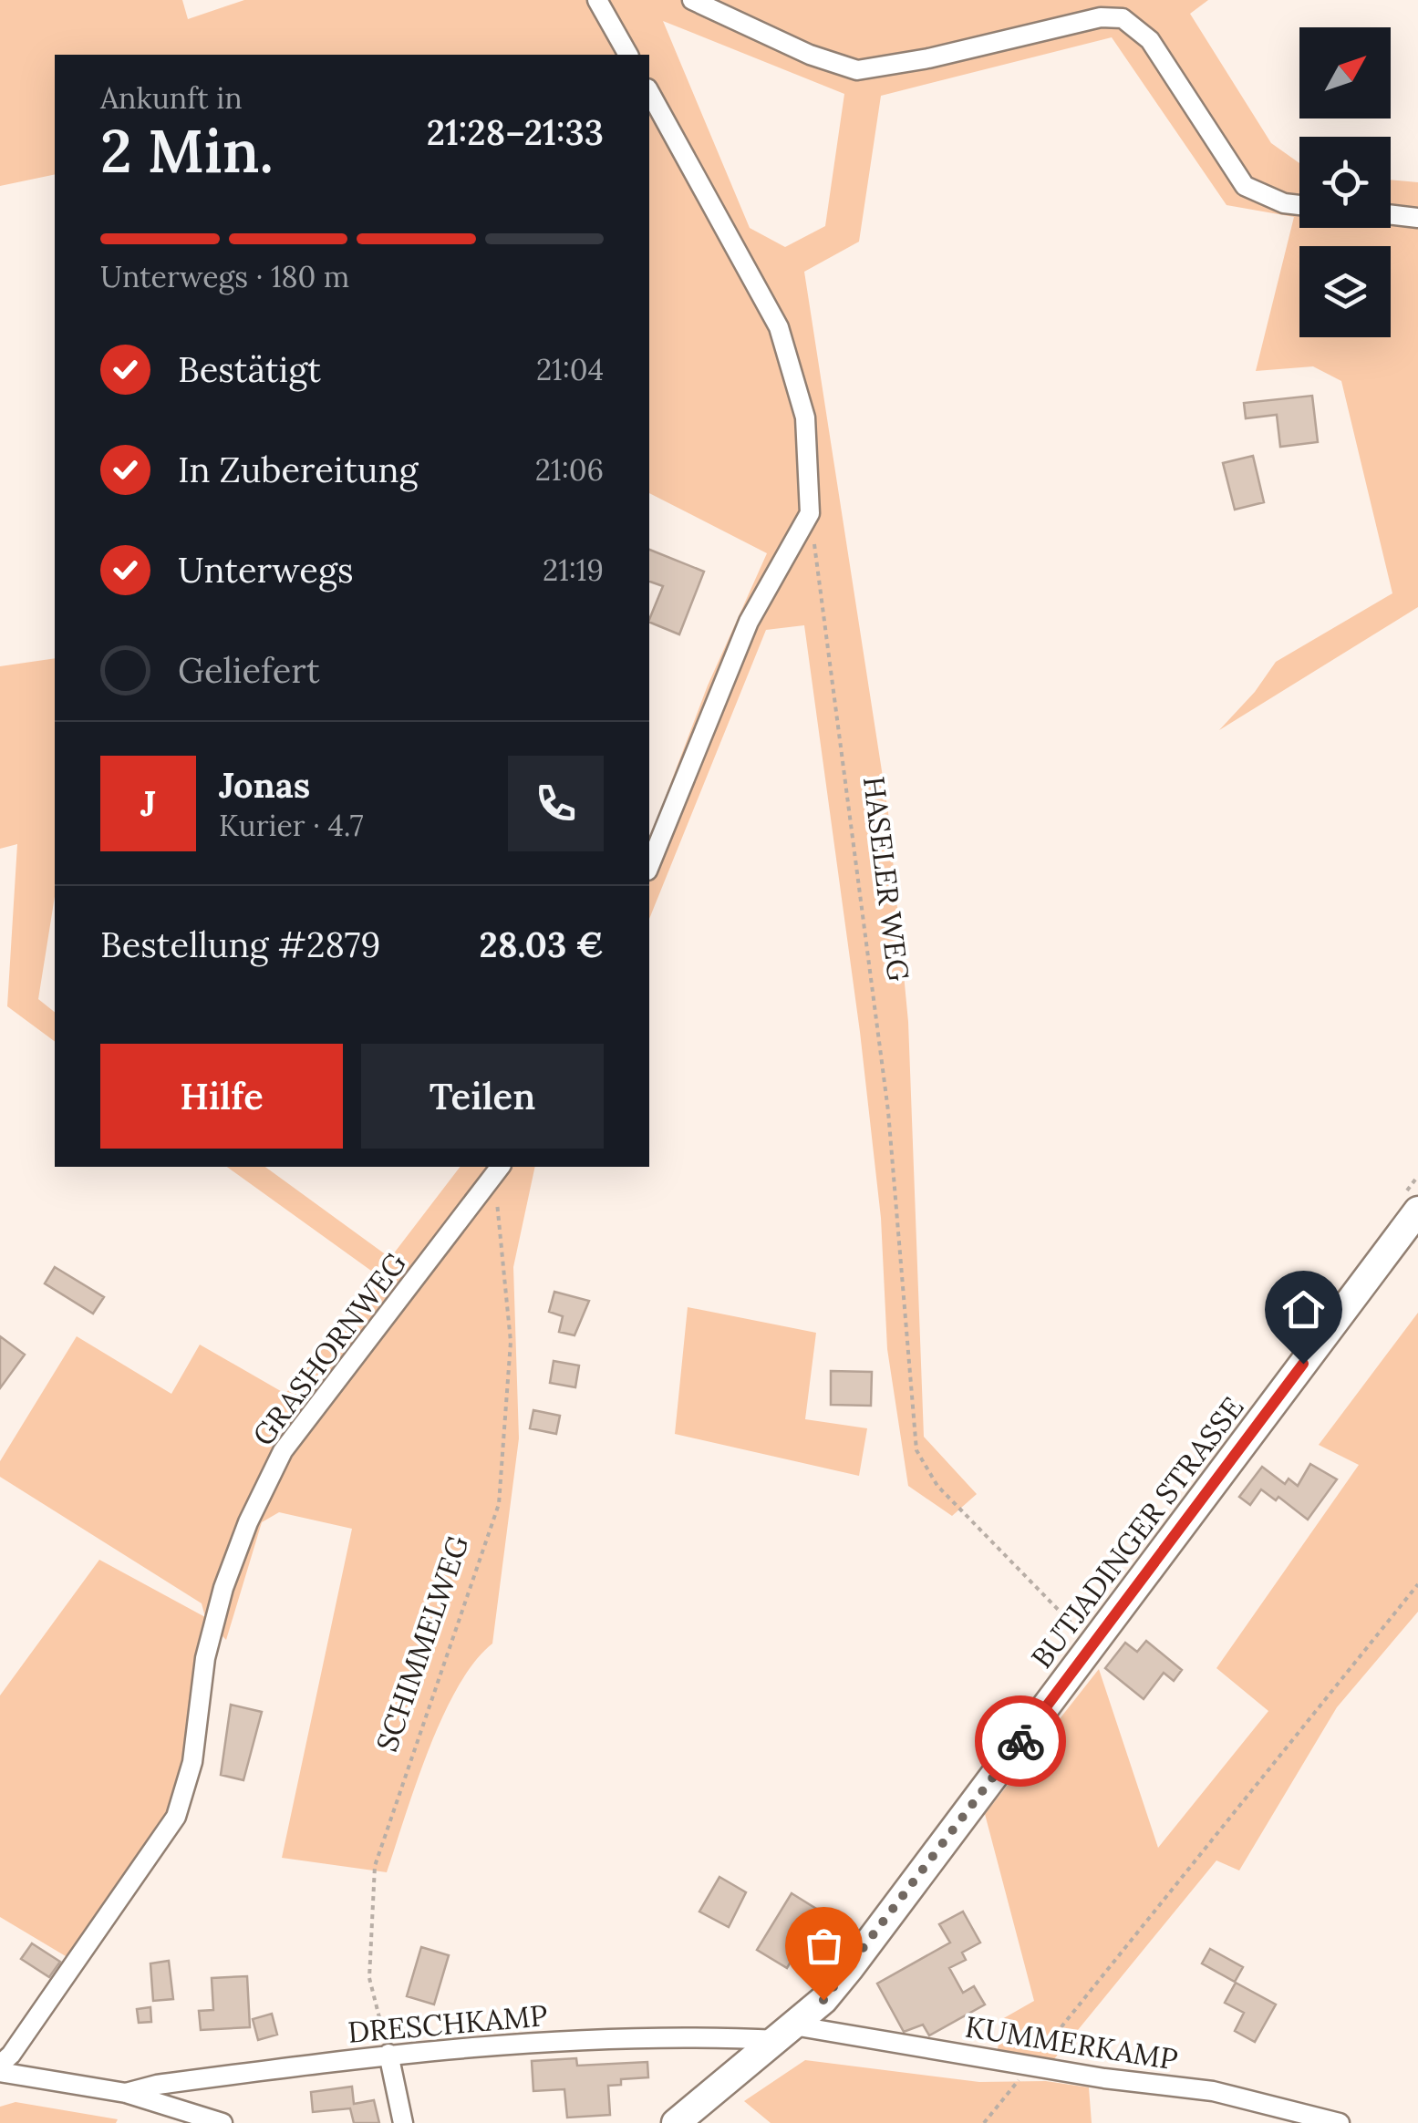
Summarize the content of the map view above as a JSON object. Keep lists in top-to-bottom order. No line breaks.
{"streets":{"street":["GRASHORNWEG","BUTJADINGER STRASSE","DRESCHKAMP","KUMMERKAMP"],"path":["HASELER WEG","SCHIMMELWEG"]},"crossings":[["HASELER WEG","BUTJADINGER STRASSE"],["GRASHORNWEG","SCHIMMELWEG"],["BUTJADINGER STRASSE","DRESCHKAMP"],["BUTJADINGER STRASSE","KUMMERKAMP"],["SCHIMMELWEG","DRESCHKAMP"],["DRESCHKAMP","KUMMERKAMP"]],"north":"top right","page":{"heading":["2 Min.","Ankunft in","21:28–21:33"],"panel":["Jonas","Kurier · 4.7","Bestellung #2879","28.03 €"],"bar":"Unterwegs · 180 m","list":[["Bestätigt","21:04"],["In Zubereitung","21:06"],["Unterwegs","21:19"],"Geliefert"],"round":"J","buttons":["Hilfe","Teilen"]}}
